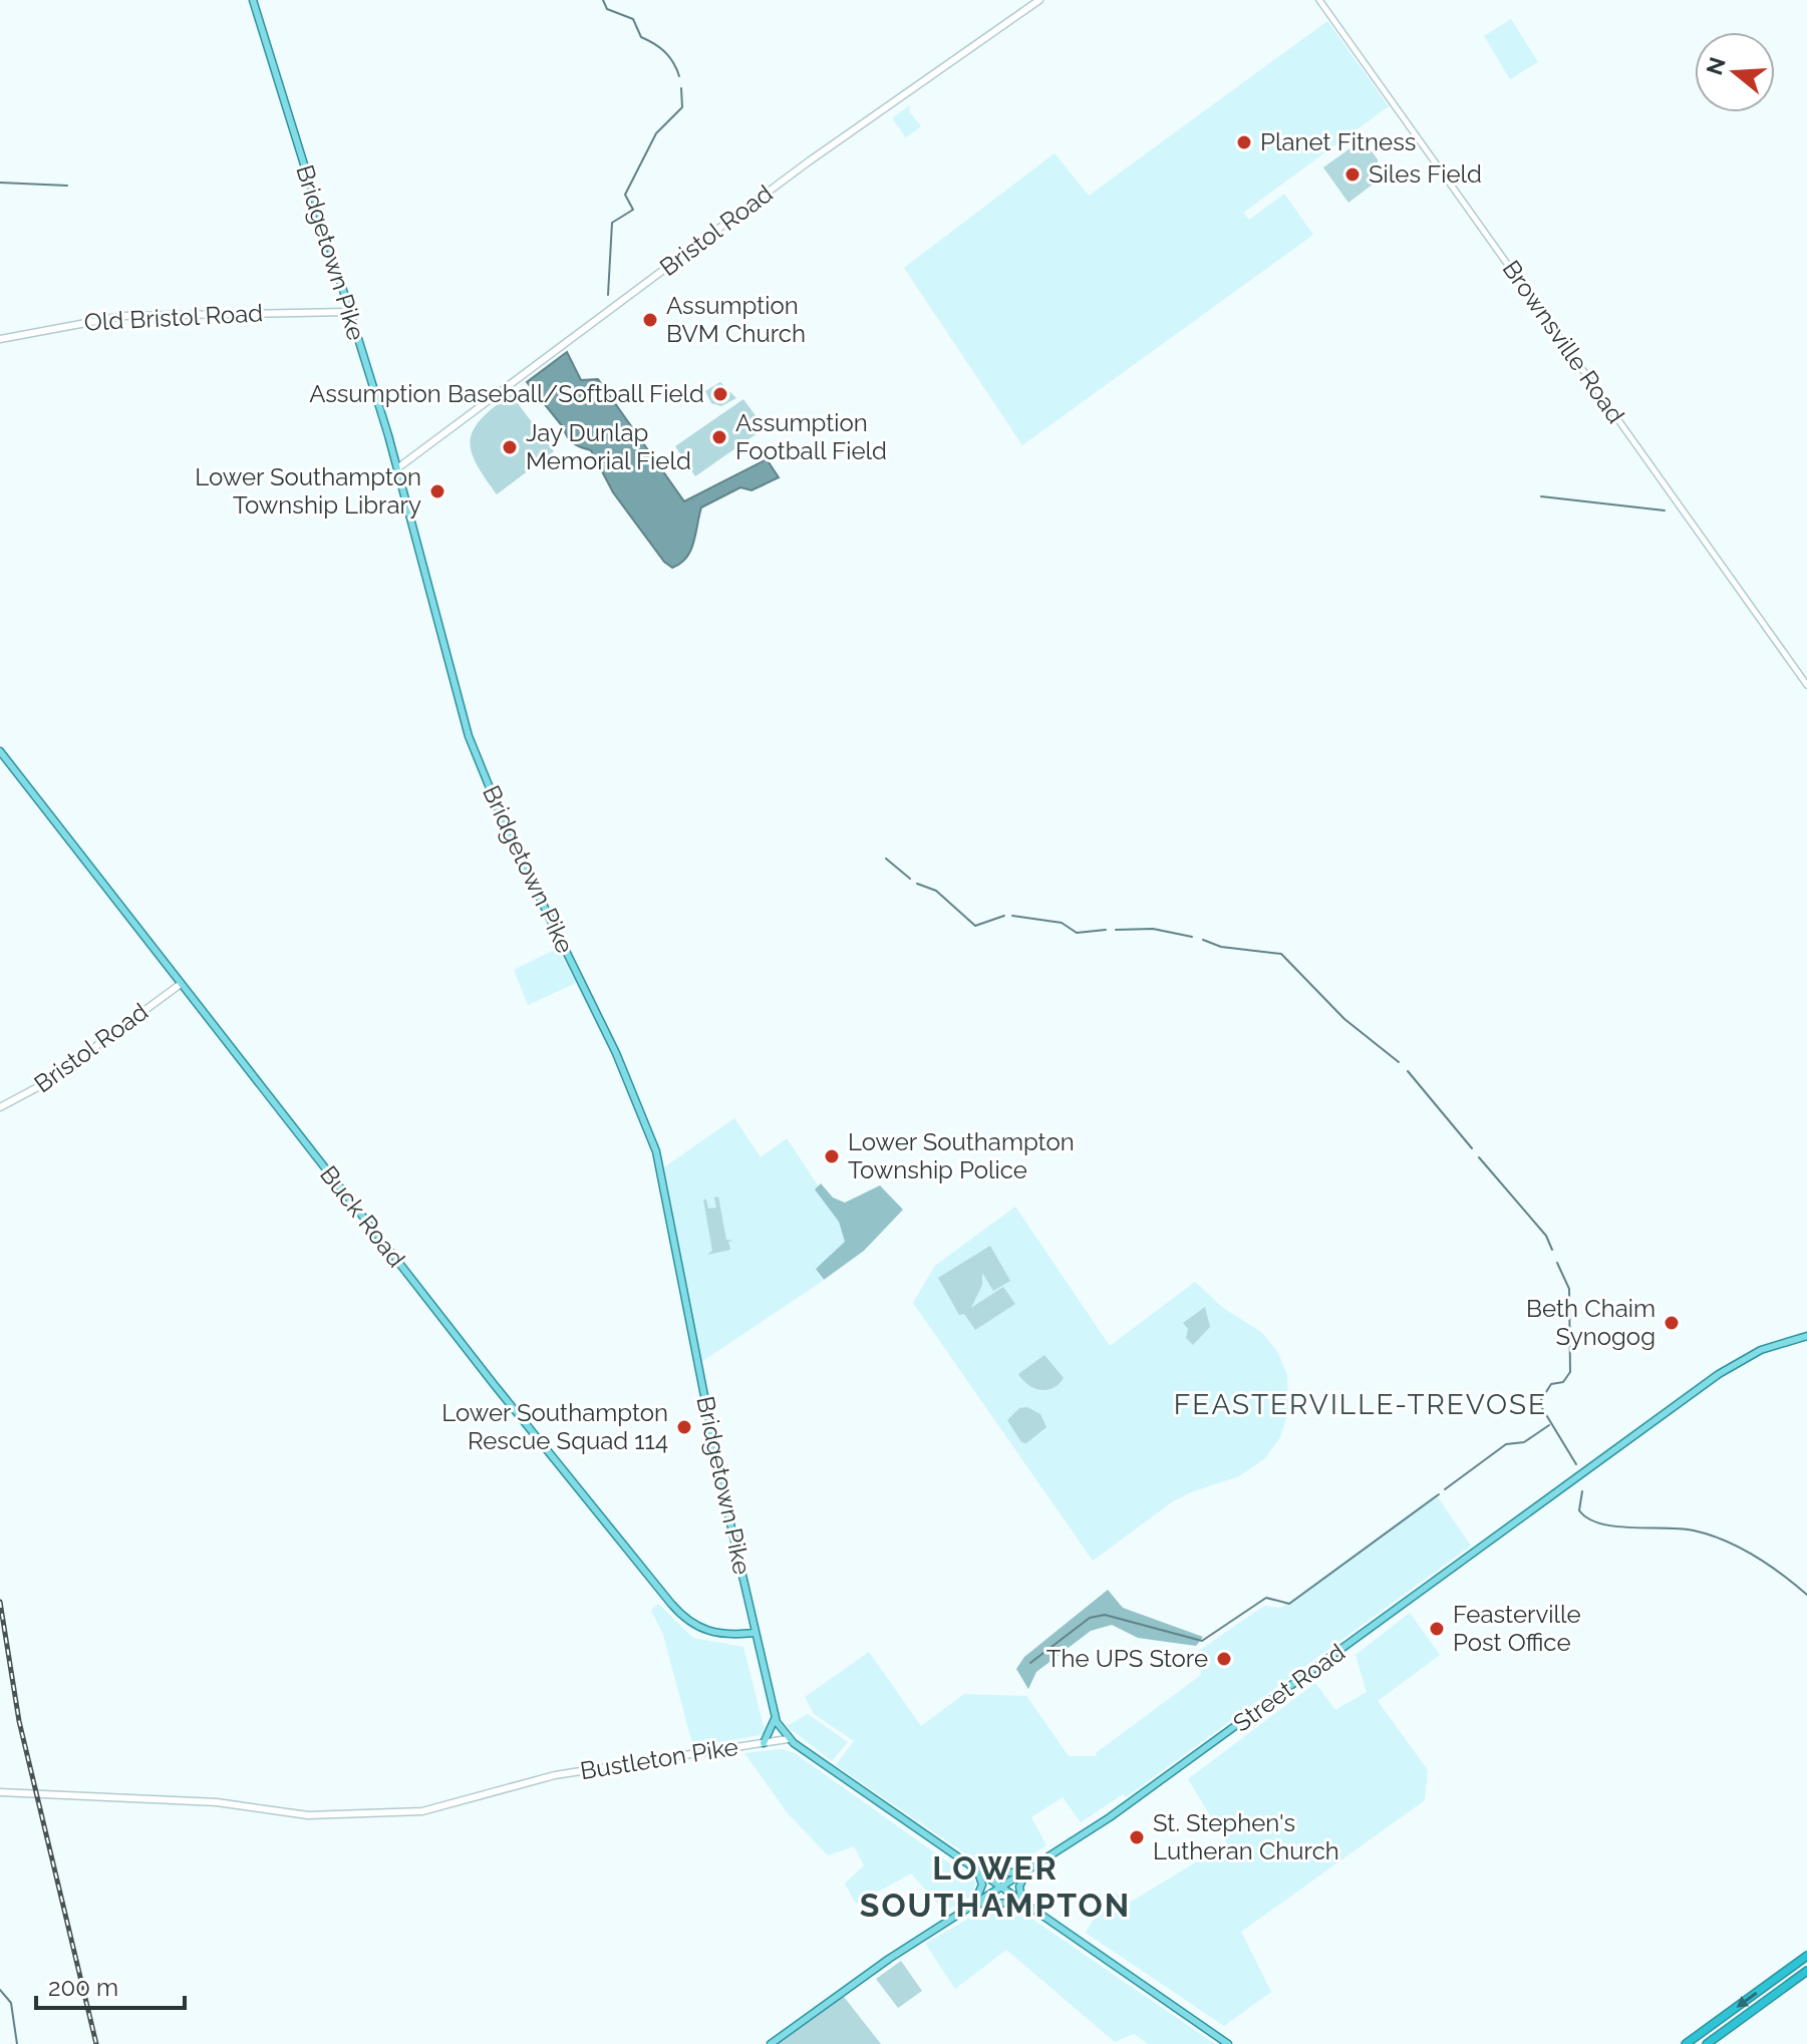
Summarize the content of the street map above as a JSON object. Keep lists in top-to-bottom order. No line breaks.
{"streets":{"main road":["Bristol Road","Bridgetown Pike","Old Bristol Road","Buck Road","Street Road","Bustleton Pike"],"street":["Brownsville Road"]},"crossings":[["Bristol Road","Bridgetown Pike"],["Bristol Road","Buck Road"],["Bridgetown Pike","Old Bristol Road"],["Bridgetown Pike","Buck Road"],["Bridgetown Pike","Bustleton Pike"]],"districts":["FEASTERVILLE-TREVOSE","LOWER SOUTHAMPTON"],"places":["Planet Fitness","Siles Field","Assumption BVM Church","Assumption Baseball/Softball Field","Assumption Football Field","Jay Dunlap Memorial Field","Lower Southampton Township Library","Lower Southampton Township Police","Beth Chaim Synogog","Lower Southampton Rescue Squad 114","Feasterville Post Office","The UPS Store","St. Stephen's Lutheran Church"],"scale_bar":"200 m","north":"left"}
